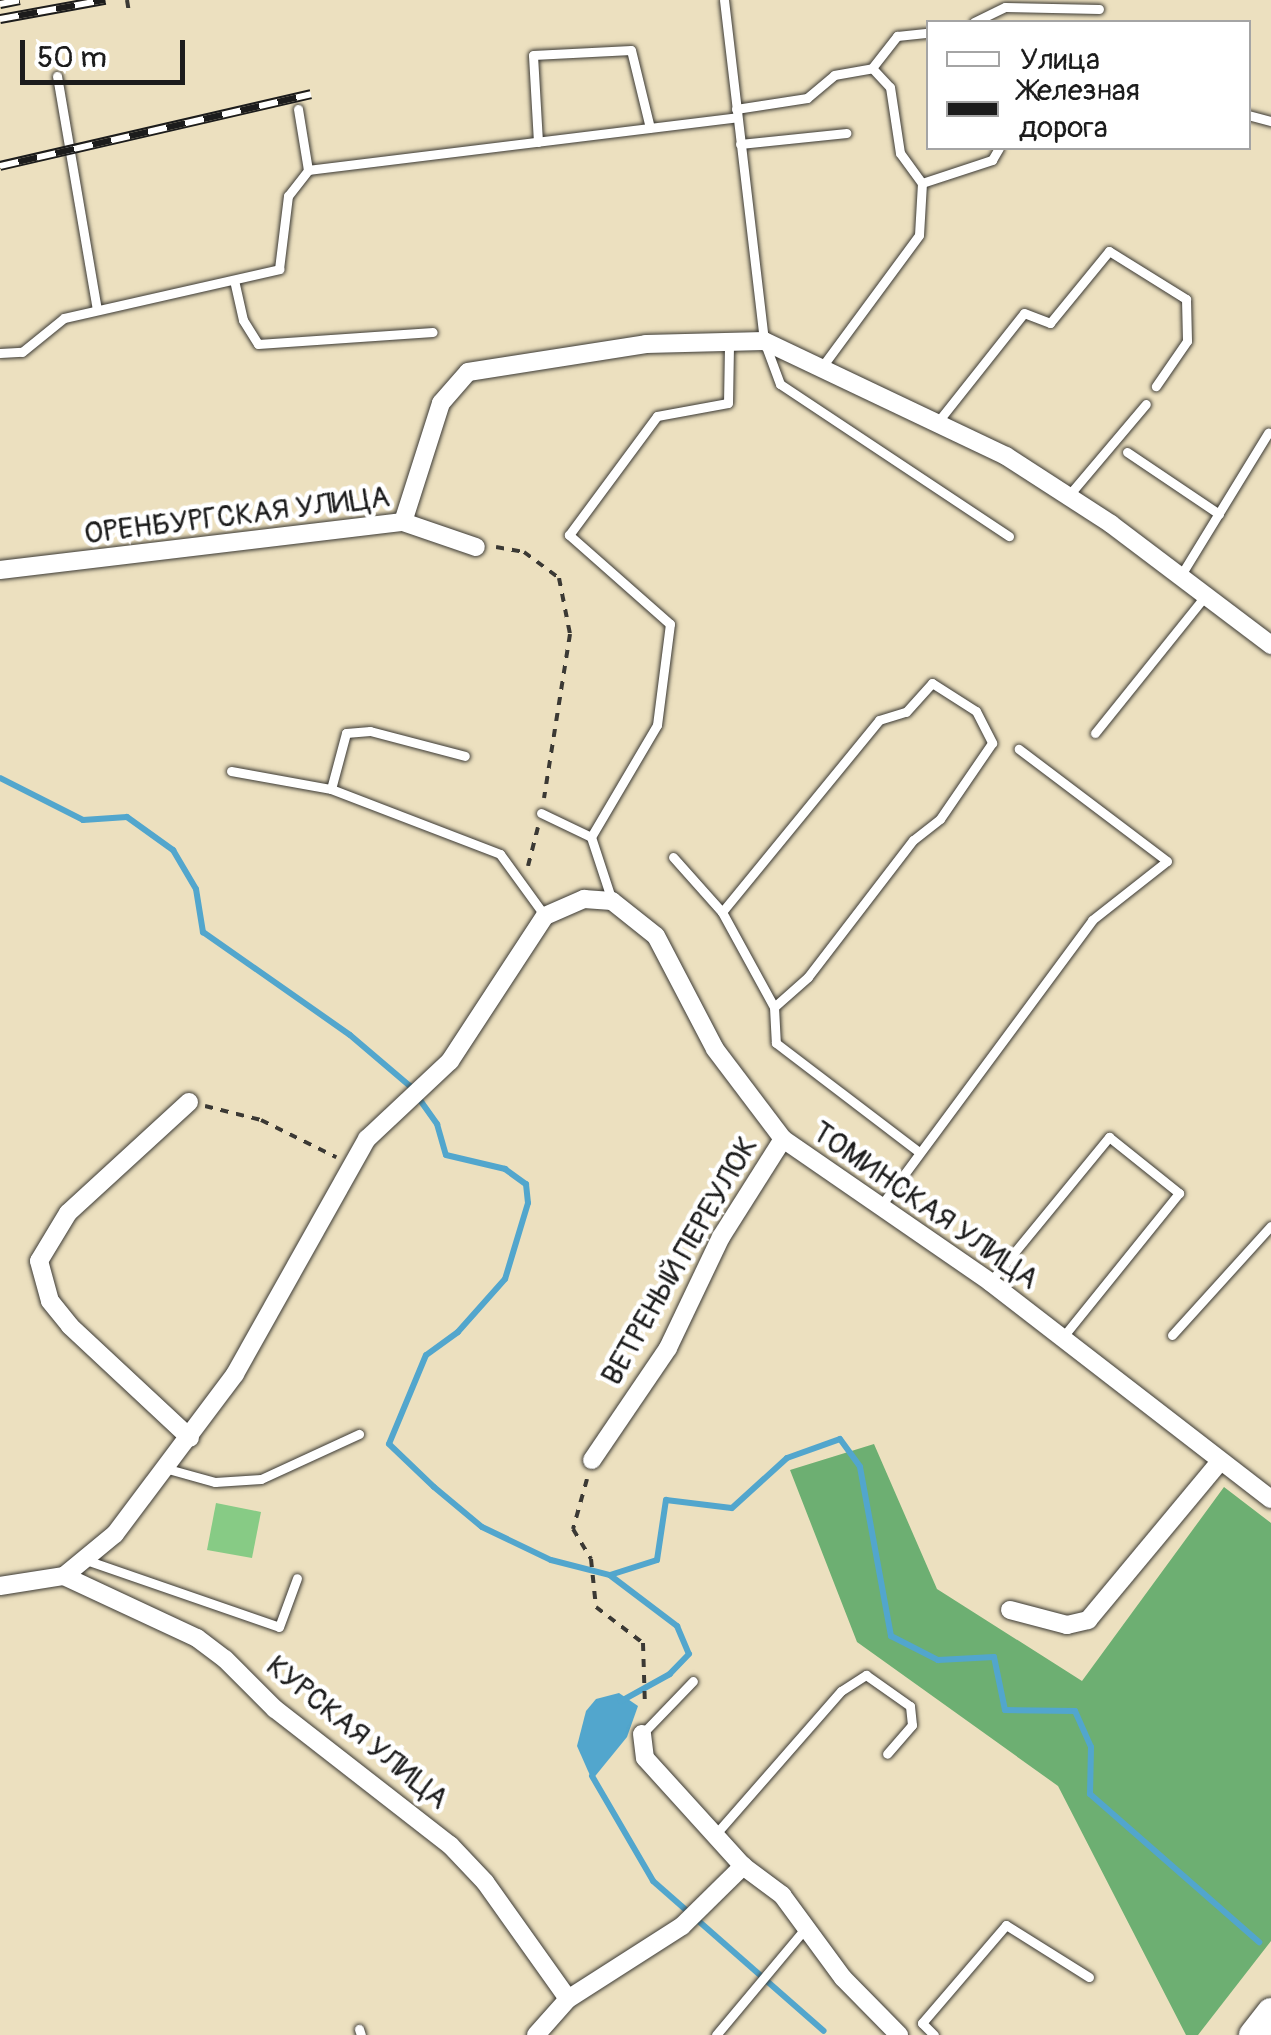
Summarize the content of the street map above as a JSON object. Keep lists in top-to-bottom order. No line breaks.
{"streets":{"street":["ОРЕНБУРГСКАЯ УЛИЦА","ТОМИНСКАЯ УЛИЦА","ВЕТРЕНЫЙ ПЕРЕУЛОК","КУРСКАЯ УЛИЦА"]},"crossings":[["ТОМИНСКАЯ УЛИЦА","ВЕТРЕНЫЙ ПЕРЕУЛОК"]],"legend":["Улица","Железная дорога"],"scale_bar":"50 m"}
